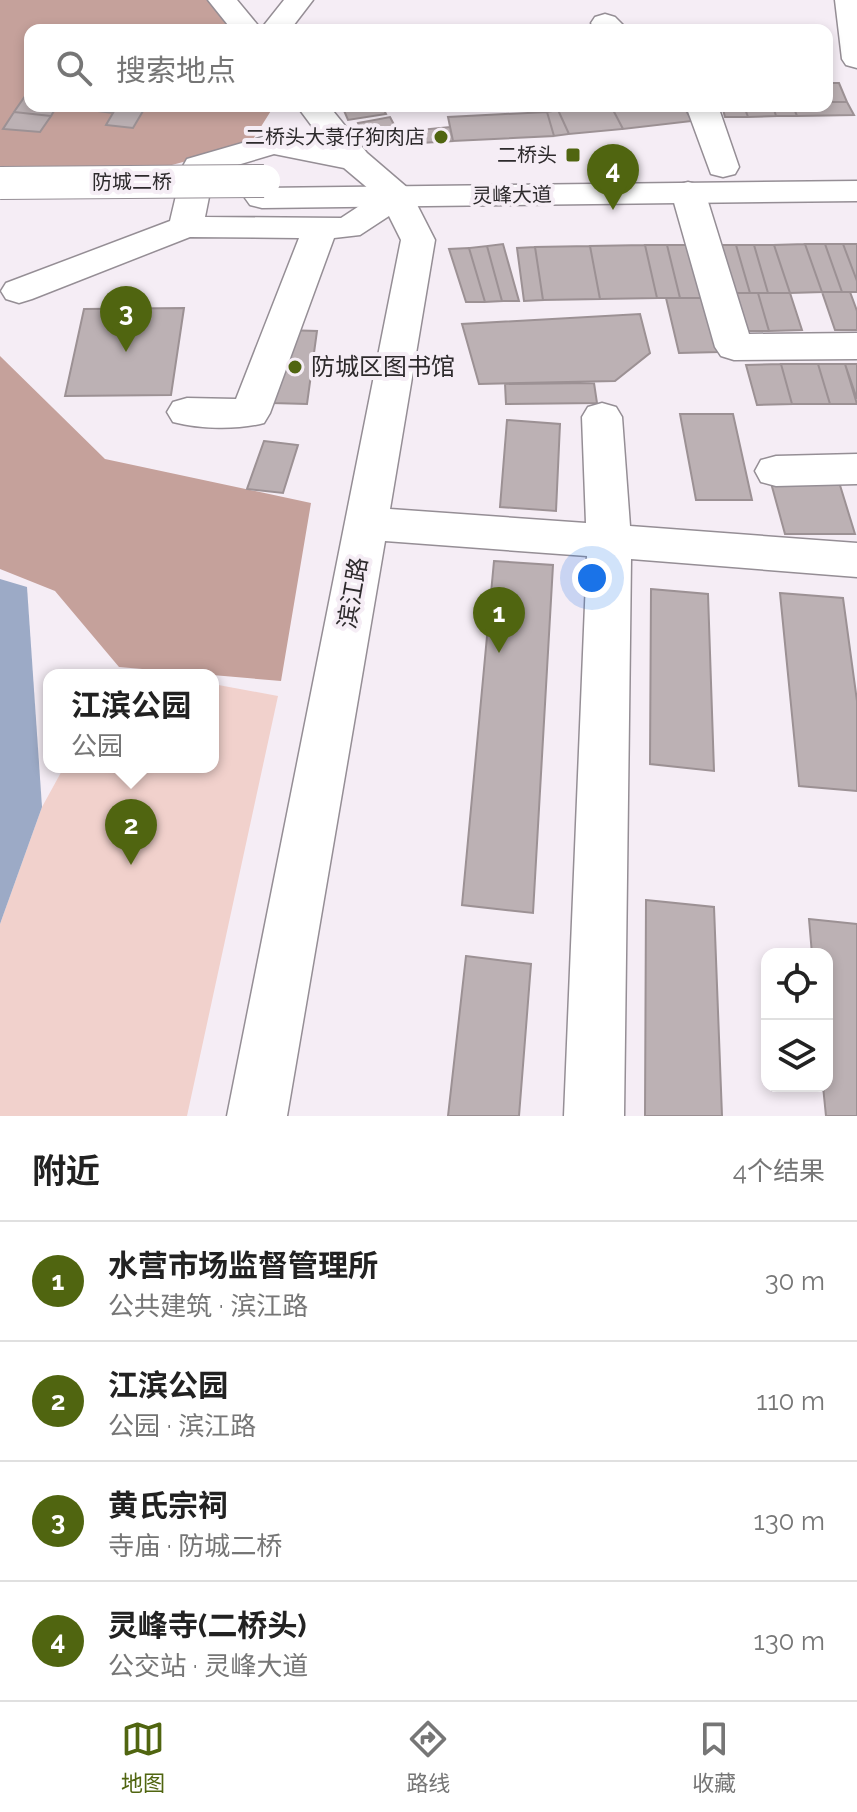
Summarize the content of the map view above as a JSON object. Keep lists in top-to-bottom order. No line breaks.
{"streets":{"main road":["防城二桥","灵峰大道","滨江路"]},"crossings":[["防城二桥","灵峰大道"],["灵峰大道","滨江路"]],"places":{"other":["二桥头大菉仔狗肉店","防城区图书馆"],"transit":["二桥头"]},"page":{"search":"搜索地点","pins":["4","3","1","2"],"popup":["江滨公园","公园"],"heading":["附近","4个结果"],"list":[{"mark":"1","name":"水营市场监督管理所","note":"公共建筑 · 滨江路","value":"30 m"},{"mark":"2","name":"江滨公园","note":"公园 · 滨江路","value":"110 m"},{"mark":"3","name":"黄氏宗祠","note":"寺庙 · 防城二桥","value":"130 m"},{"mark":"4","name":"灵峰寺(二桥头)","note":"公交站 · 灵峰大道","value":"130 m"}],"nav":["地图","路线","收藏"]}}
